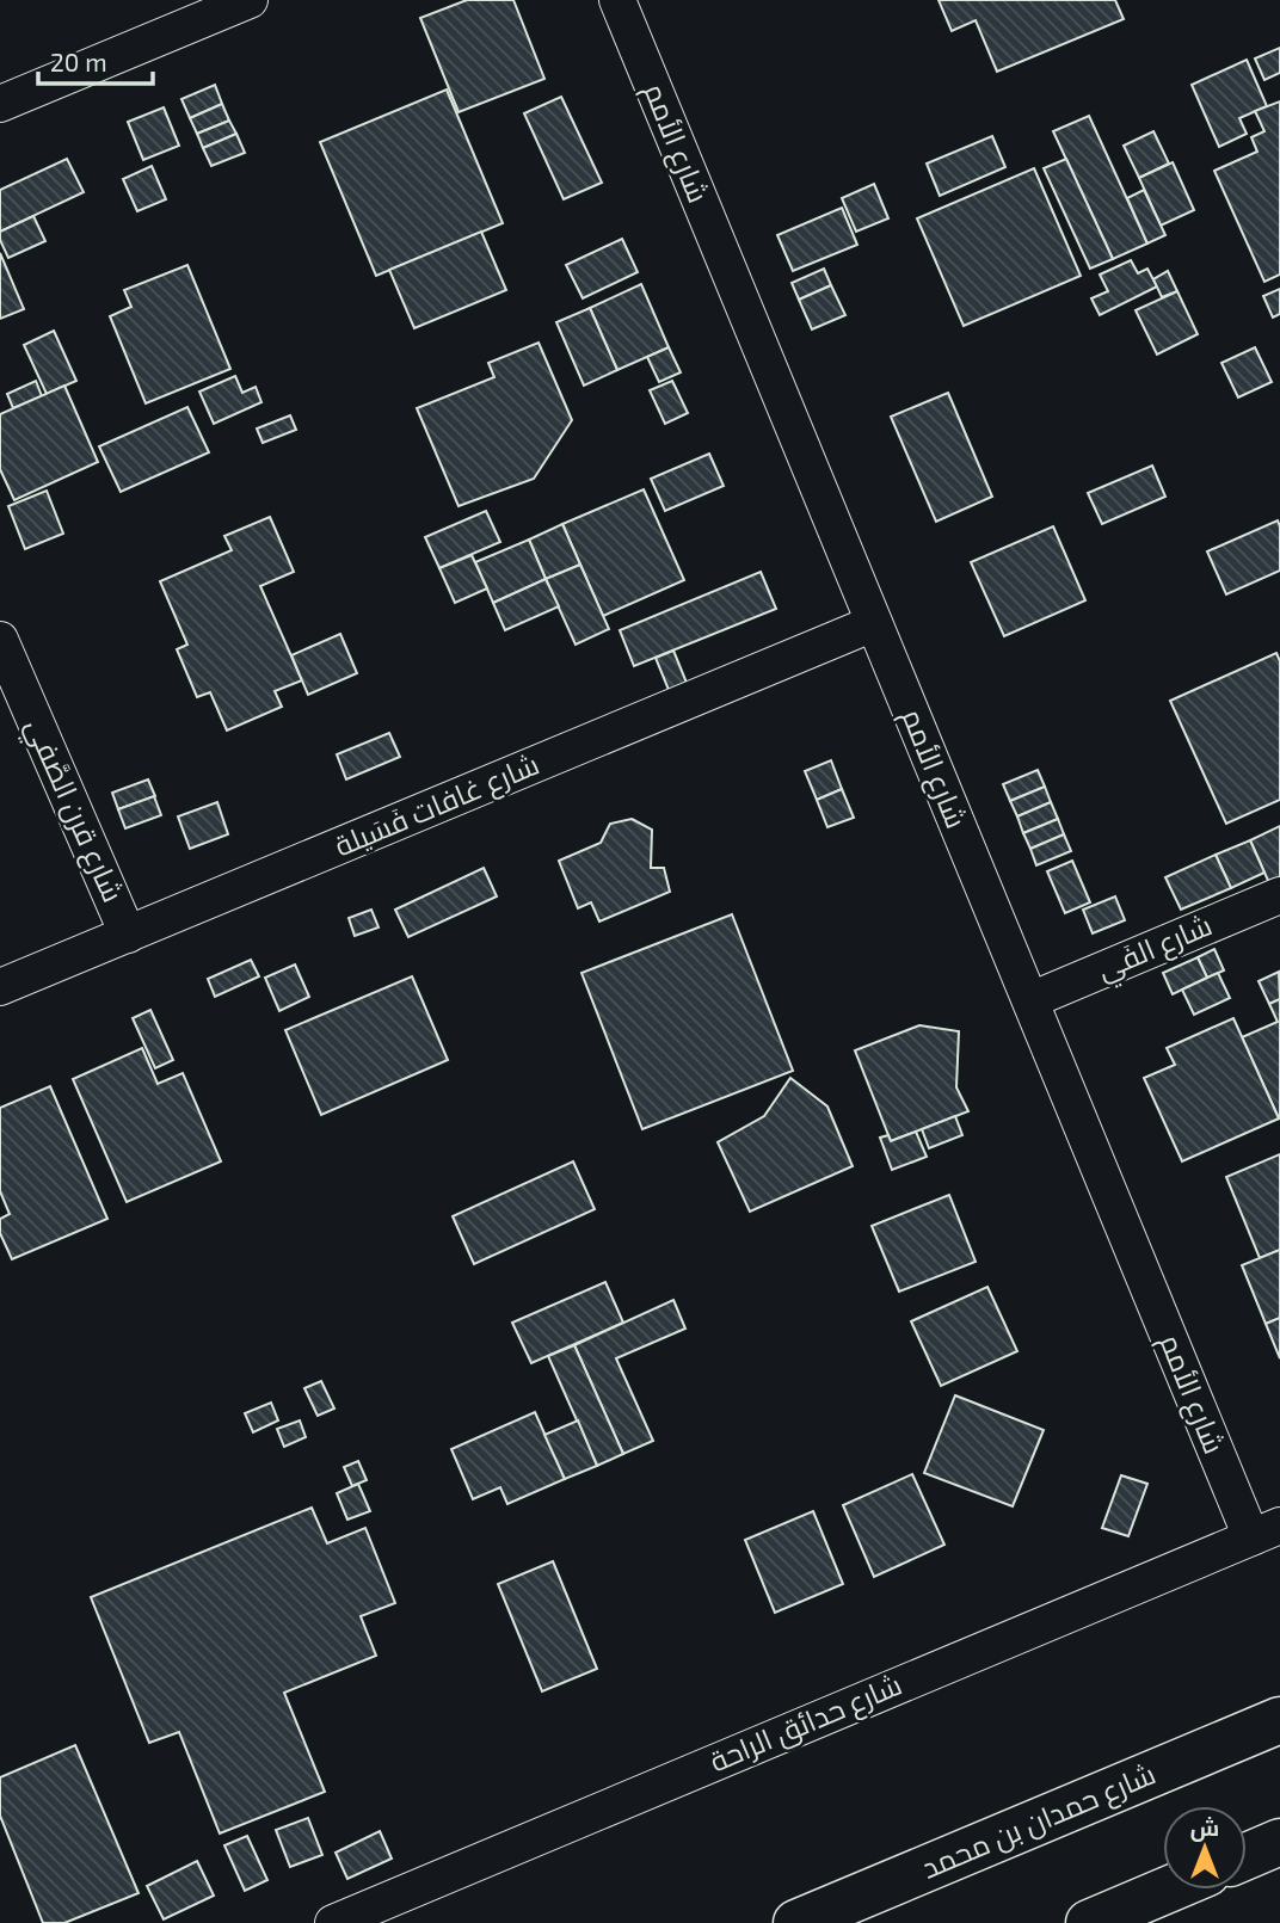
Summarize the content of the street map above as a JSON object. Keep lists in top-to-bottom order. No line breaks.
{"streets":{"main road":["شارع حمدان بن محمد"],"street":["شارع الأمم","شارع غافات فَسَيلة","شارع قرن الصَّفي","شارع الفَي","شارع حدائق الراحة"]},"crossings":[["شارع الأمم","شارع غافات فَسَيلة"],["شارع الأمم","شارع الفَي"],["شارع الأمم","شارع حدائق الراحة"],["شارع غافات فَسَيلة","شارع قرن الصَّفي"]],"scale_bar":"20 m","north":"top"}
